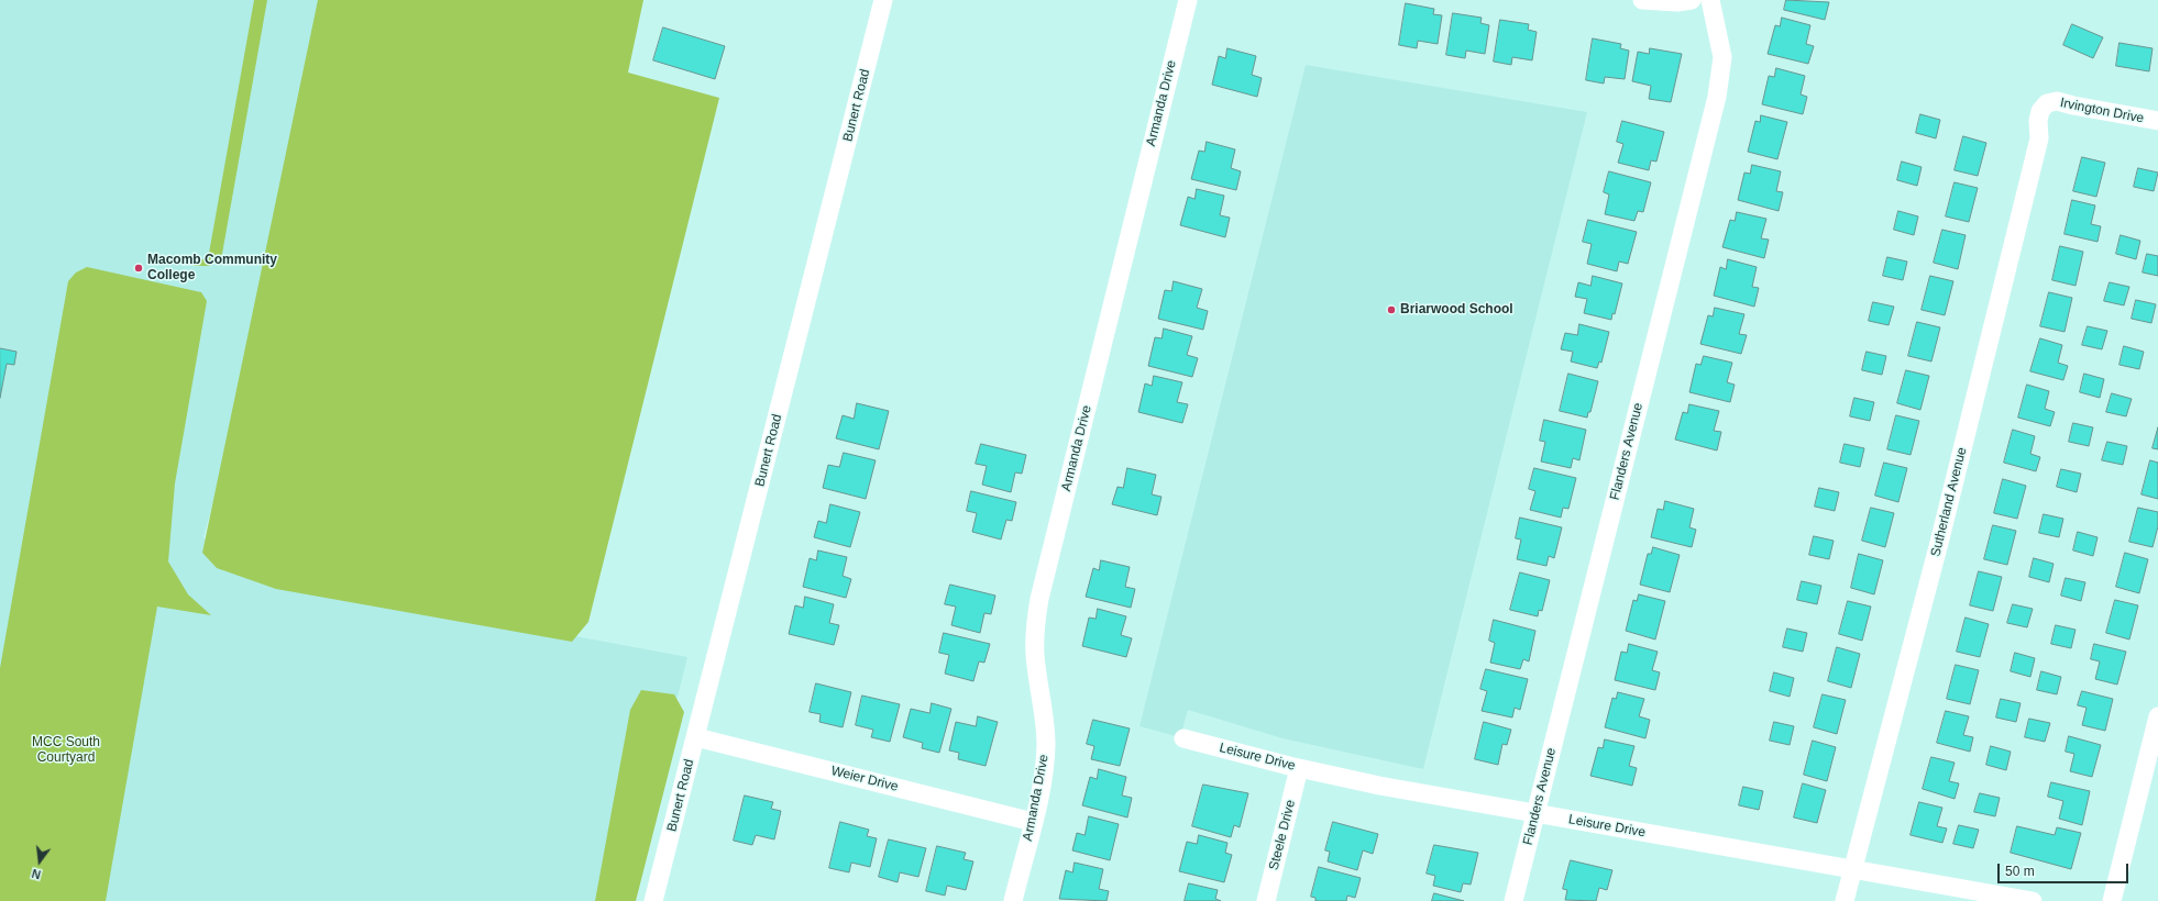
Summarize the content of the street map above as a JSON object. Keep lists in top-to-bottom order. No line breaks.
{"streets":{"street":["Armanda Drive","Bunert Road","Irvington Drive","Flanders Avenue","Sutherland Avenue","Leisure Drive","Weier Drive","Steele Drive"]},"crossings":[["Armanda Drive","Weier Drive"],["Bunert Road","Weier Drive"],["Irvington Drive","Sutherland Avenue"],["Flanders Avenue","Leisure Drive"],["Sutherland Avenue","Leisure Drive"],["Leisure Drive","Steele Drive"]],"parks":["MCC South Courtyard"],"places":["Macomb Community College","Briarwood School"],"scale_bar":"50 m","north":"bottom"}
